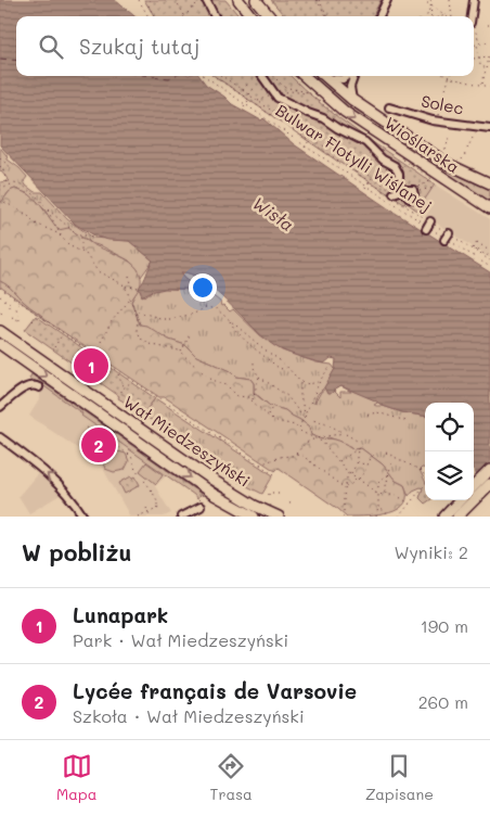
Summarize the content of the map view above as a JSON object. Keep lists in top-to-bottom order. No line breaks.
{"streets":{"main road":["Wioślarska","Wał Miedzeszyński"],"street":["Solec"],"path":["Bulwar Flotylli Wiślanej"]},"water":["Wisła"],"page":{"search":"Szukaj tutaj","pins":["1","2"],"heading":["W pobliżu","Wyniki: 2"],"list":[{"mark":"1","name":"Lunapark","note":"Park · Wał Miedzeszyński","value":"190 m"},{"mark":"2","name":"Lycée français de Varsovie","note":"Szkoła · Wał Miedzeszyński","value":"260 m"}],"nav":["Mapa","Trasa","Zapisane"]}}
